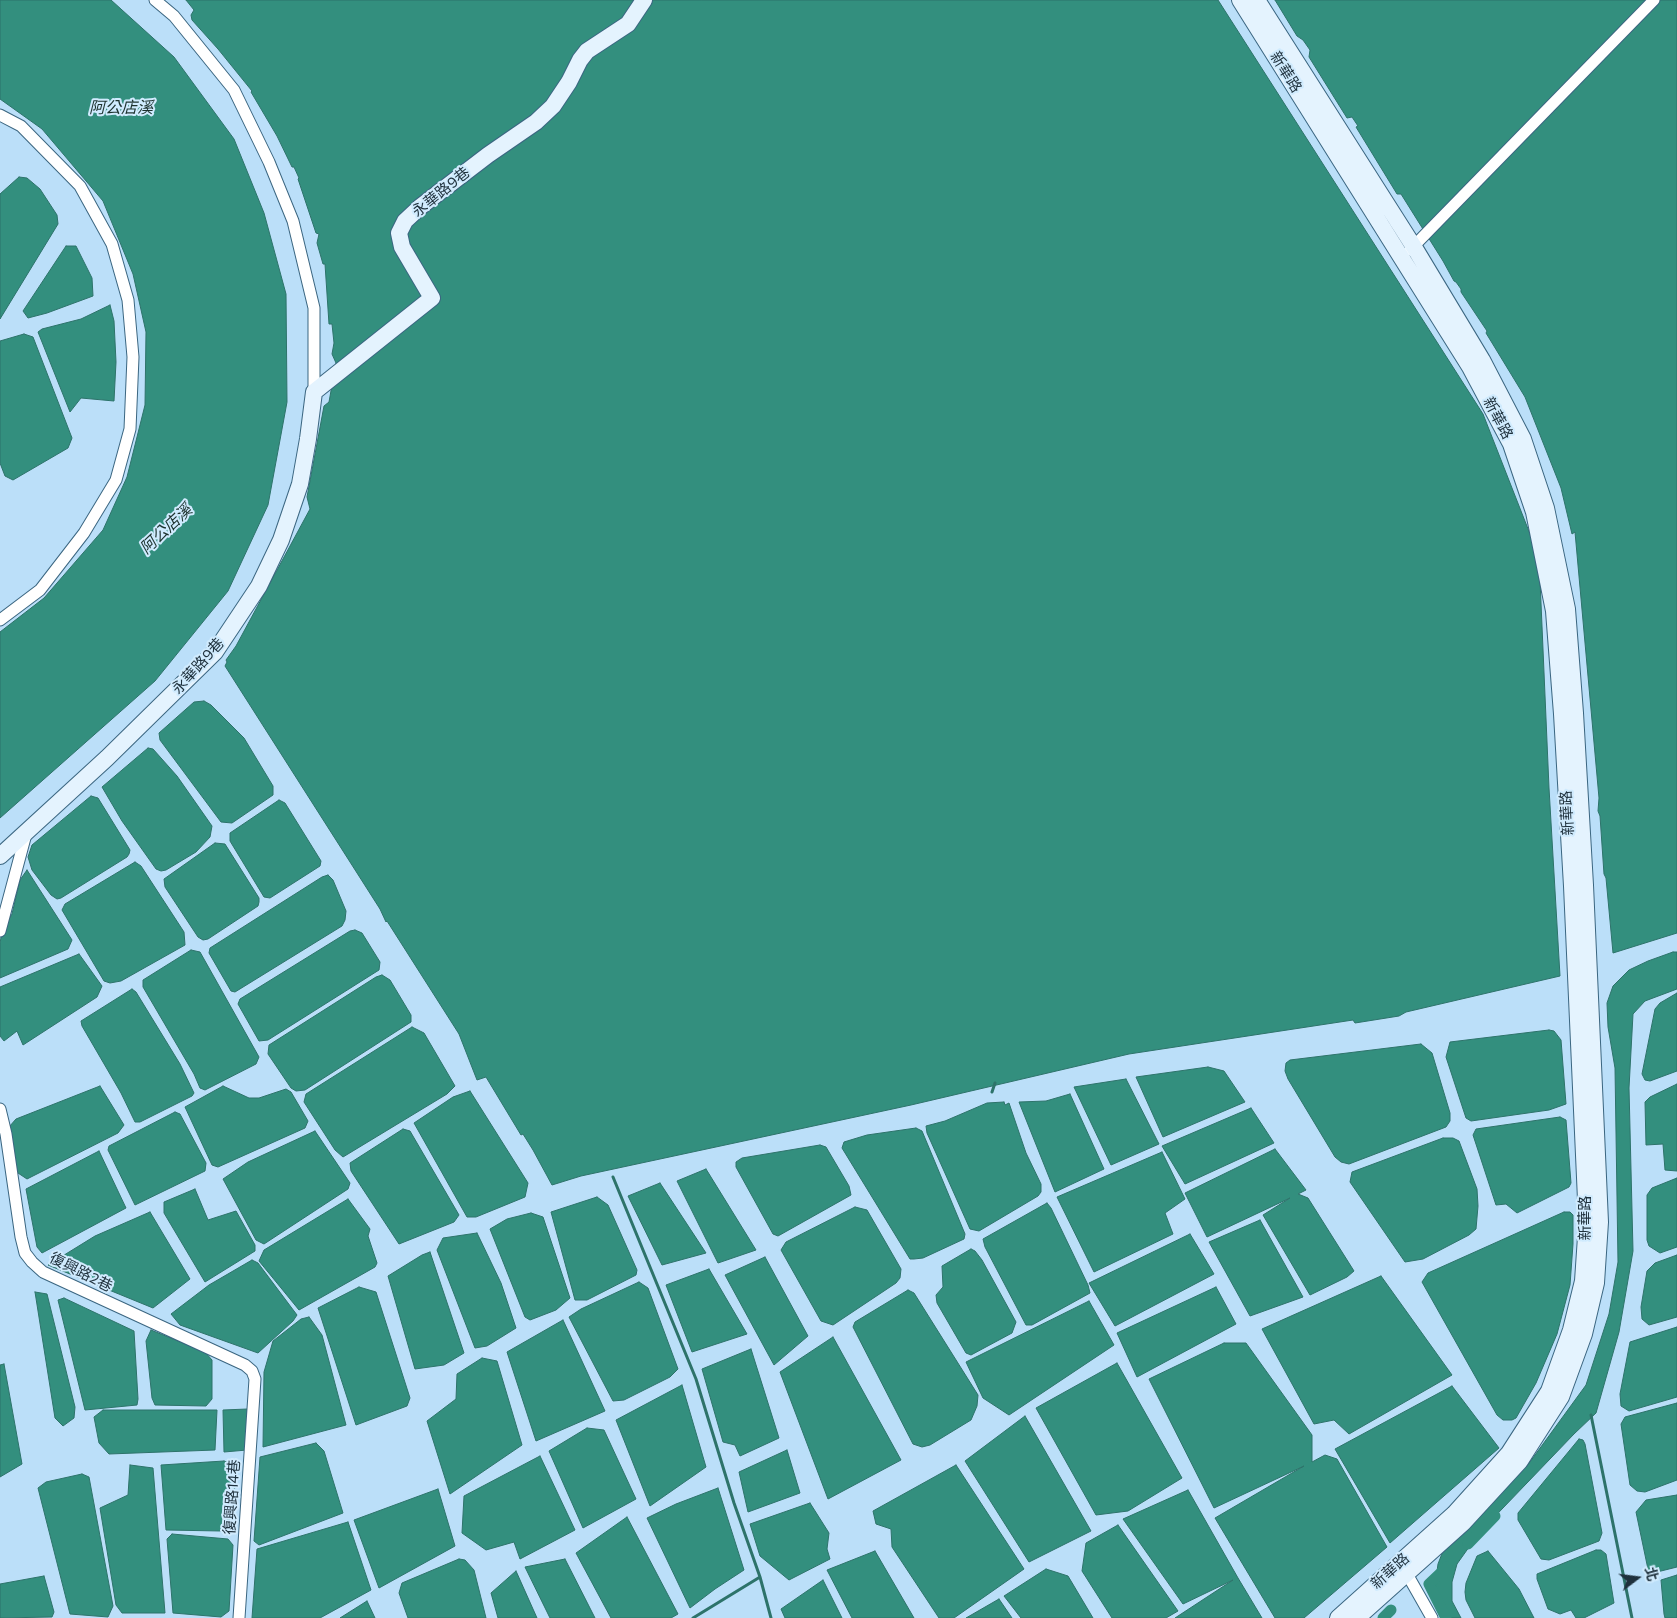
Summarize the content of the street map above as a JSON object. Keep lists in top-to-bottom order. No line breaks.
{"streets":{"street":["新華路","永華路9巷","復興路2巷","復興路14巷"]},"crossings":[["復興路2巷","復興路14巷"]],"water":["阿公店溪"],"north":"right"}
